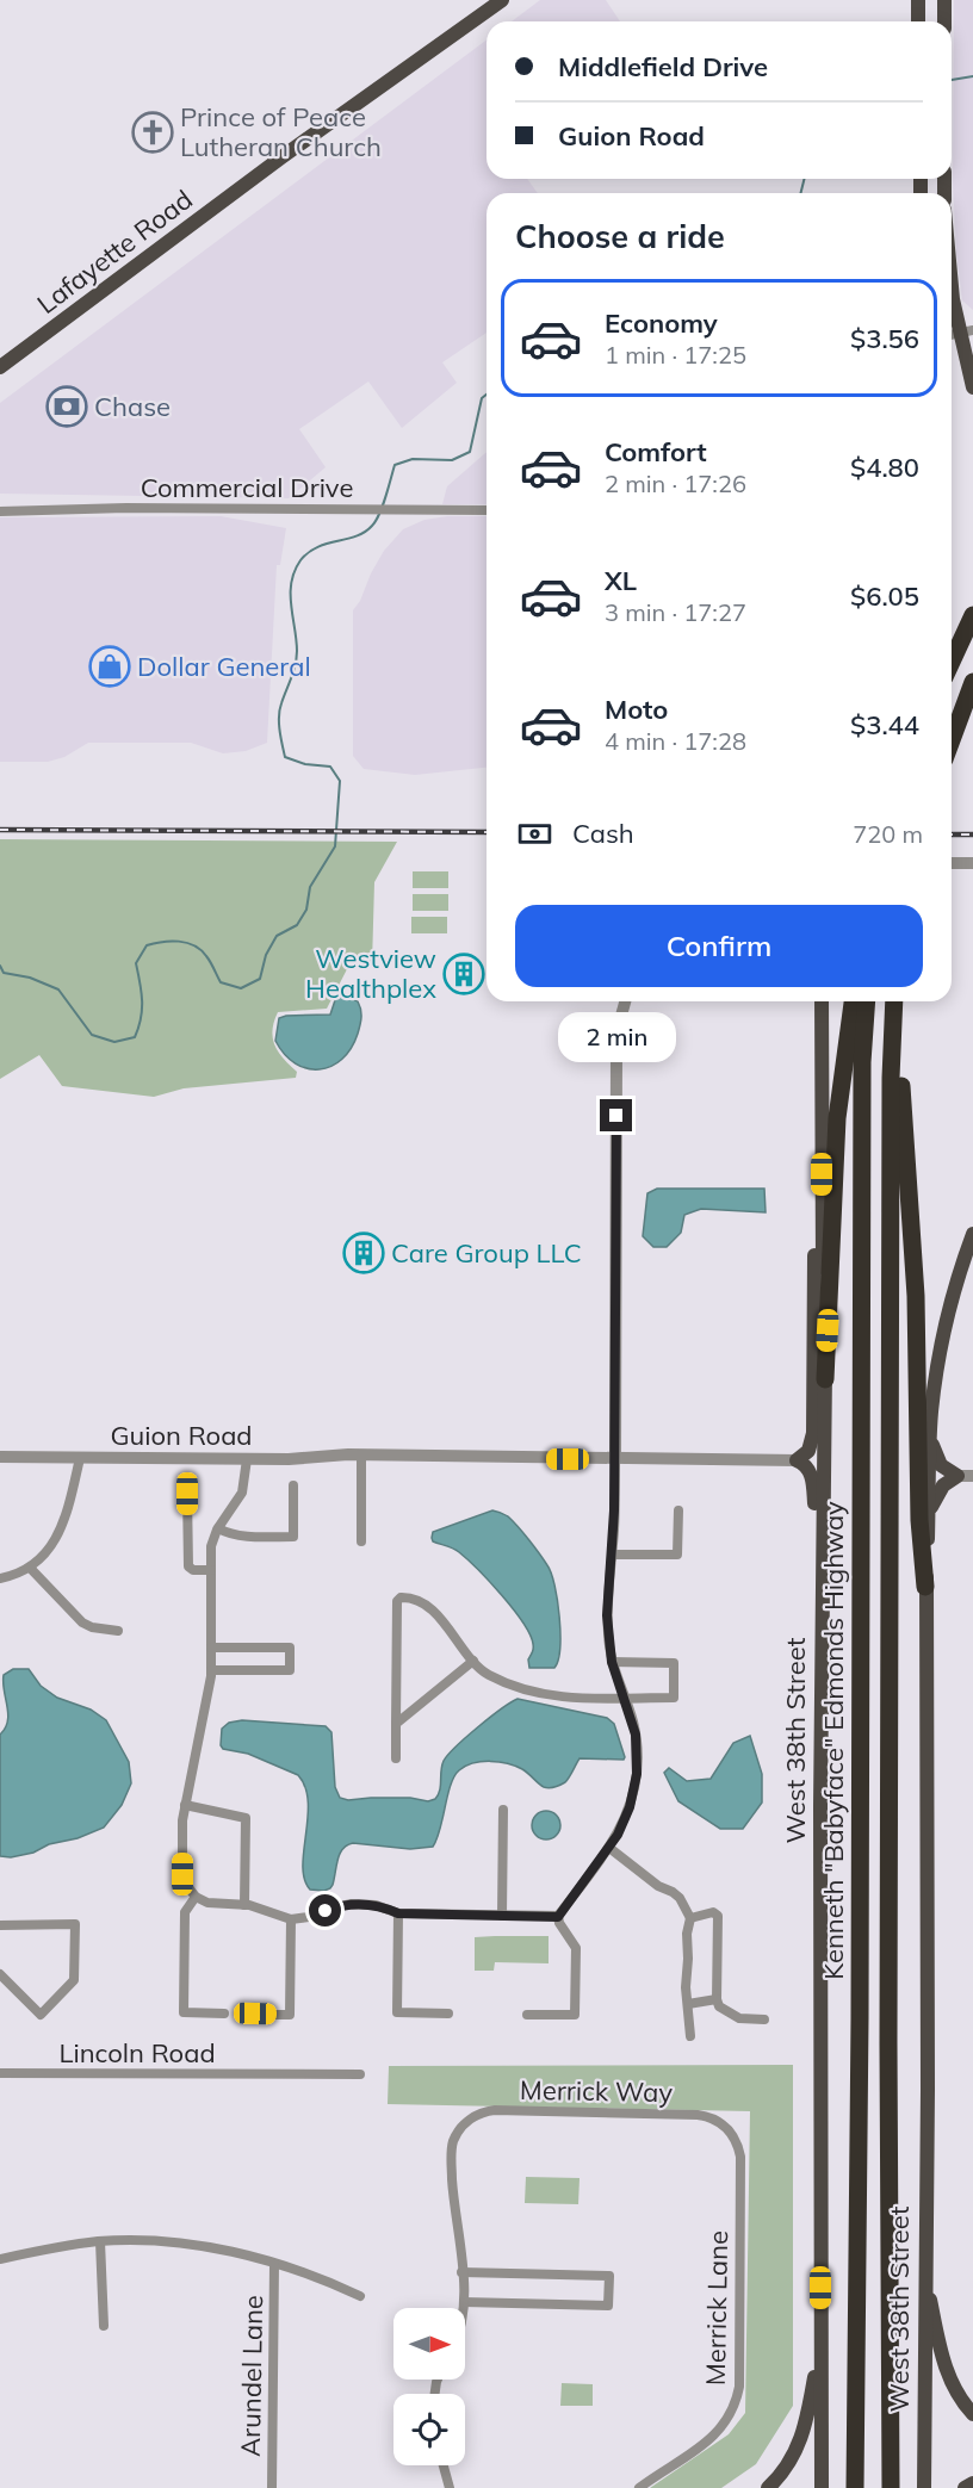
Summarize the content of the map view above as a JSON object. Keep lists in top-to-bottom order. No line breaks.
{"streets":{"highway":["Kenneth \"Babyface\" Edmonds Highway"],"main road":["Lafayette Road","West 38th Street"],"street":["Commercial Drive","Guion Road","Lincoln Road","Merrick Way","Merrick Lane","Arundel Lane"]},"crossings":[["Merrick Way","Merrick Lane"]],"places":{"church":["Prince of Peace Lutheran Church"],"bank":["Chase"],"shop":["Dollar General"],"building":["Westview Healthplex","Care Group LLC"]},"north":"right","page":{"banner":["Middlefield Drive","Guion Road"],"heading":"Choose a ride","list":[{"name":"Economy","note":"1 min · 17:25","value":"$3.56"},{"name":"Comfort","note":"2 min · 17:26","value":"$4.80"},{"name":"XL","note":"3 min · 17:27","value":"$6.05"},{"name":"Moto","note":"4 min · 17:28","value":"$3.44"}],"pay":["Cash","720 m"],"buttons":"Confirm","bubble":"2 min"}}
